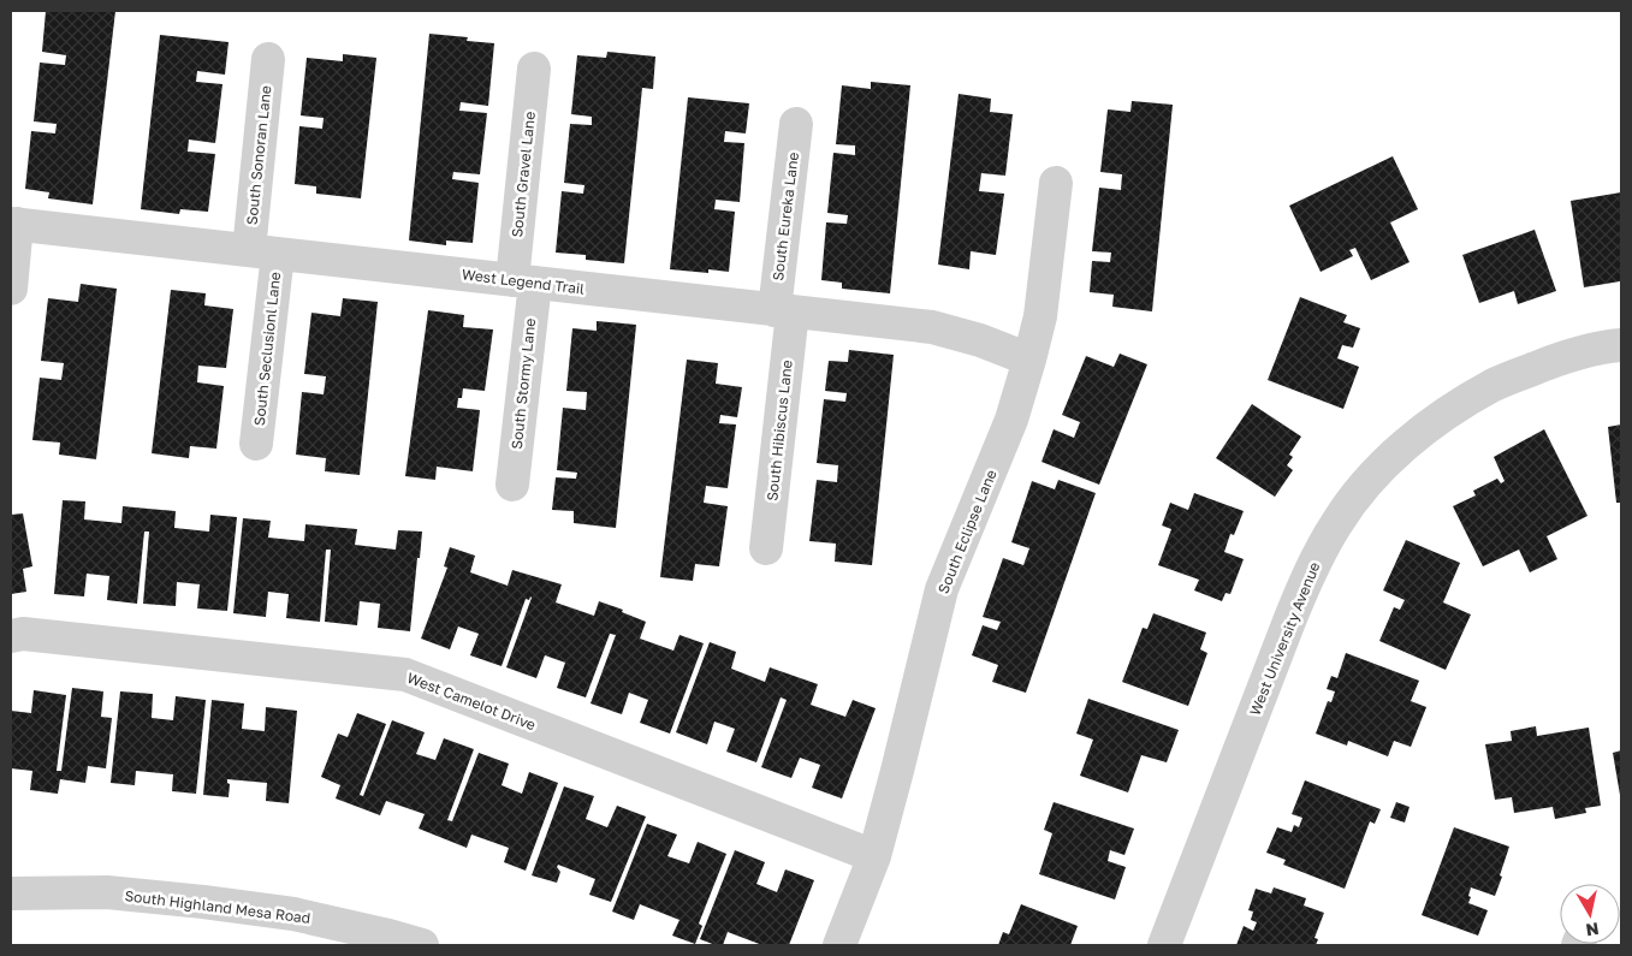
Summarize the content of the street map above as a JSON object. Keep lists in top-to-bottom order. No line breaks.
{"streets":{"street":["South Sonoran Lane","South Gravel Lane","South Eureka Lane","West Legend Trail","South Seclusionl Lane","South Stormy Lane","South Hibiscus Lane","South Eclipse Lane","West University Avenue","West Camelot Drive","South Highland Mesa Road"]},"crossings":[["South Sonoran Lane","West Legend Trail"],["South Sonoran Lane","South Seclusionl Lane"],["South Gravel Lane","West Legend Trail"],["South Gravel Lane","South Stormy Lane"],["South Eureka Lane","West Legend Trail"],["South Eureka Lane","South Hibiscus Lane"],["West Legend Trail","South Seclusionl Lane"],["West Legend Trail","South Stormy Lane"],["West Legend Trail","South Hibiscus Lane"],["West Legend Trail","South Eclipse Lane"],["South Eclipse Lane","West Camelot Drive"]],"north":"bottom"}
